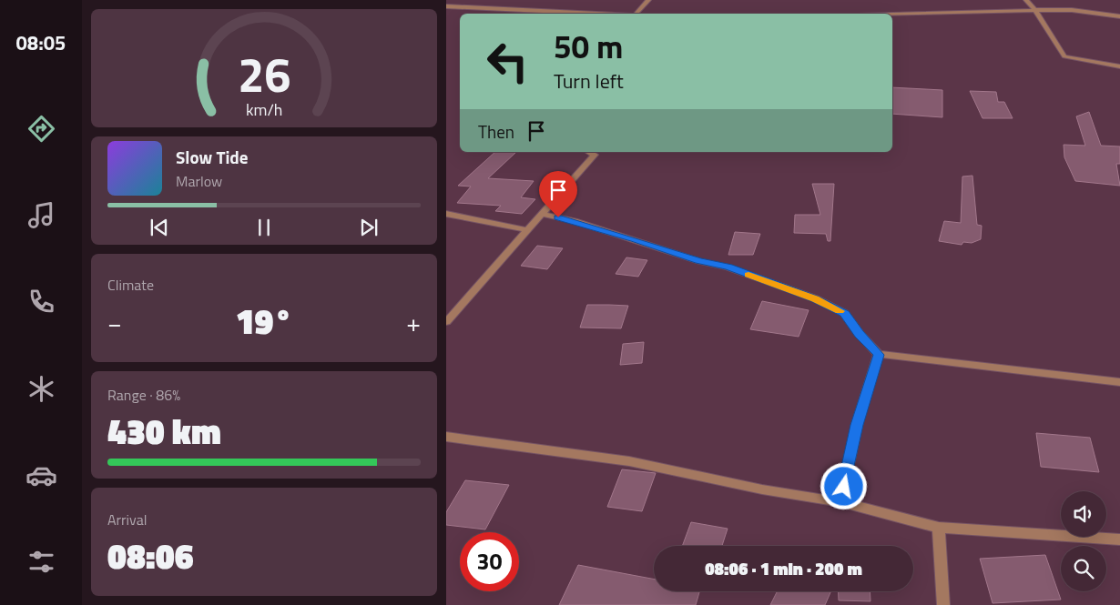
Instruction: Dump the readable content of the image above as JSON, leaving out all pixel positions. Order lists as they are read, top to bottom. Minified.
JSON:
{"page":{"tabs":"08:05","turn":["50 m","Turn left"],"then":"Then","song":["Slow Tide","Marlow"],"tile":["Climate",["Range · 86%","430 km"],["Arrival","08:06"]],"heat":["−","19°","+"],"limit":"30","trip":"08:06 · 1 min · 200 m","gauge":["26","km/h"]}}
